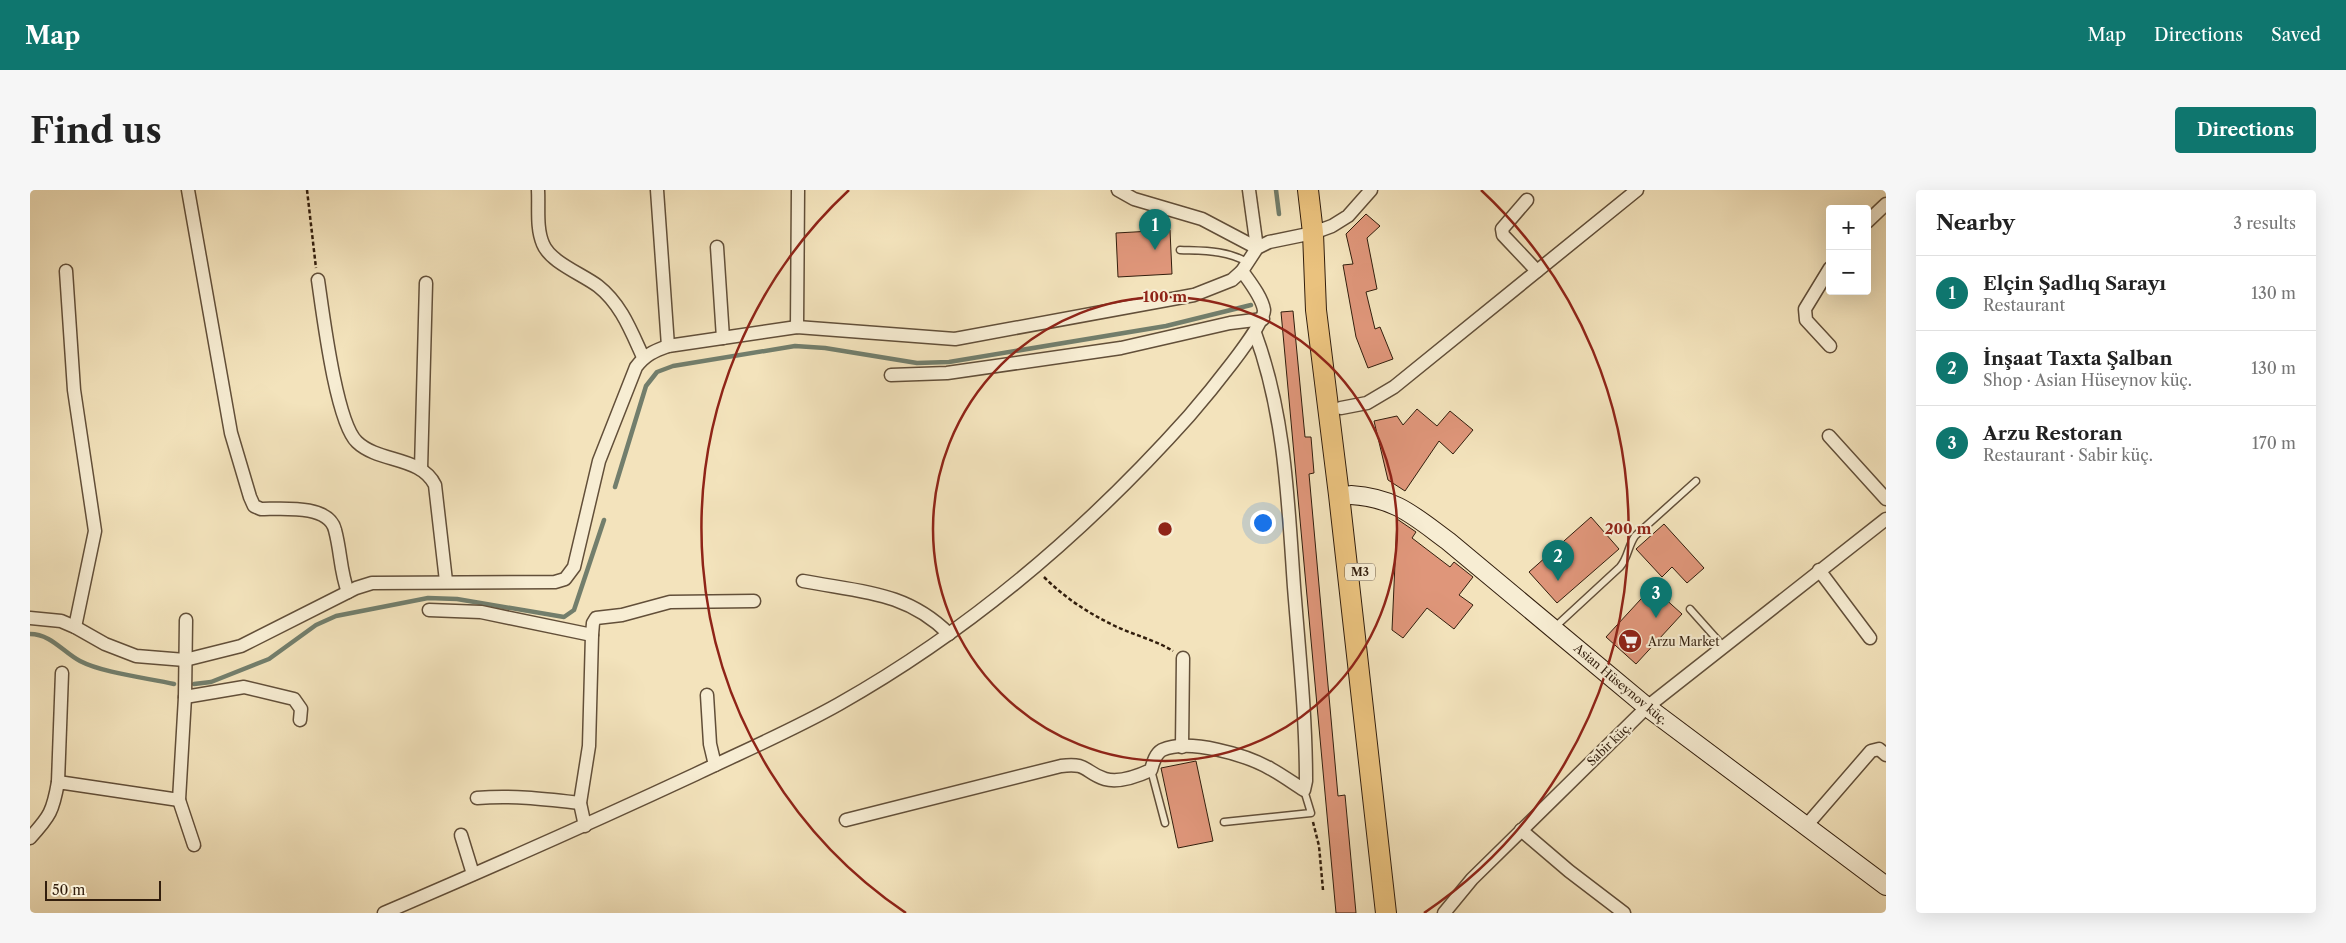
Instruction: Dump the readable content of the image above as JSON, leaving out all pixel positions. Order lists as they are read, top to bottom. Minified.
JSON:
{"streets":{"main road":["M3"],"street":["Asian Hüseynov küç.","Sabir küç."]},"crossings":[["M3","Asian Hüseynov küç."],["Asian Hüseynov küç.","Sabir küç."]],"places":{"supermarket":["Arzu Market"]},"scale_bar":"50 m","page":{"header":"Map","nav":["Map","Directions","Saved"],"buttons":"Directions","title":"Find us","heading":["Nearby","3 results"],"map_buttons":["+","−"],"pins":["1","2","3"],"list":[{"mark":"1","name":"Elçin Şadlıq Sarayı","note":"Restaurant","value":"130 m"},{"mark":"2","name":"İnşaat Taxta Şalban","note":"Shop · Asian Hüseynov küç.","value":"130 m"},{"mark":"3","name":"Arzu Restoran","note":"Restaurant · Sabir küç.","value":"170 m"}],"scale":"50 m"},"rings":["100 m","200 m"]}
